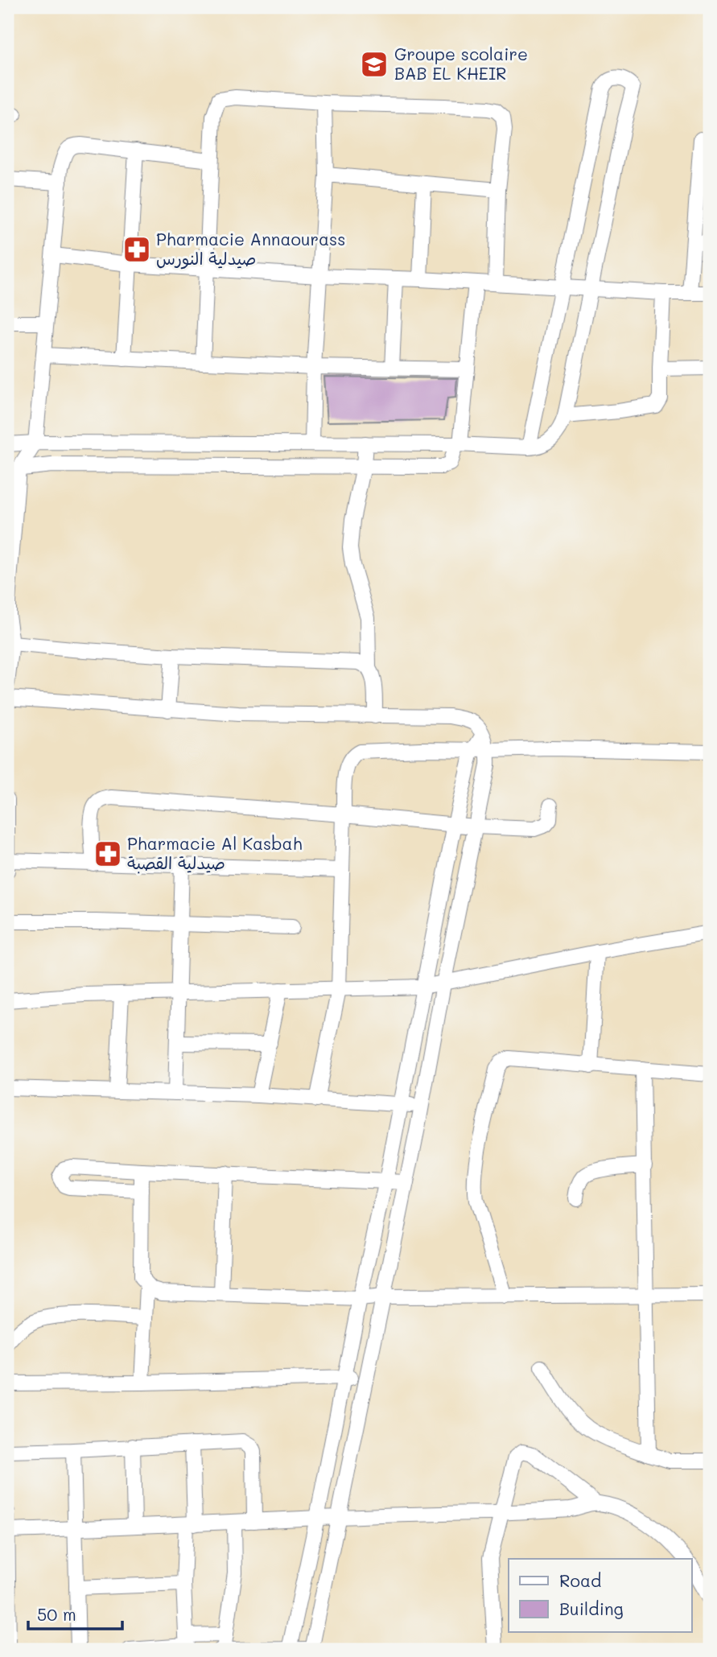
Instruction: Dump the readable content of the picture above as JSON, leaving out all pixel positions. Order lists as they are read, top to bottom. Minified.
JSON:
{"places":{"school or university":["Groupe scolaire BAB EL KHEIR"],"pharmacy":["Pharmacie Annaourass صيدلية النورس","Pharmacie Al Kasbah صيدلية القصبة"]},"legend":["Road","Building"],"scale_bar":"50 m"}
